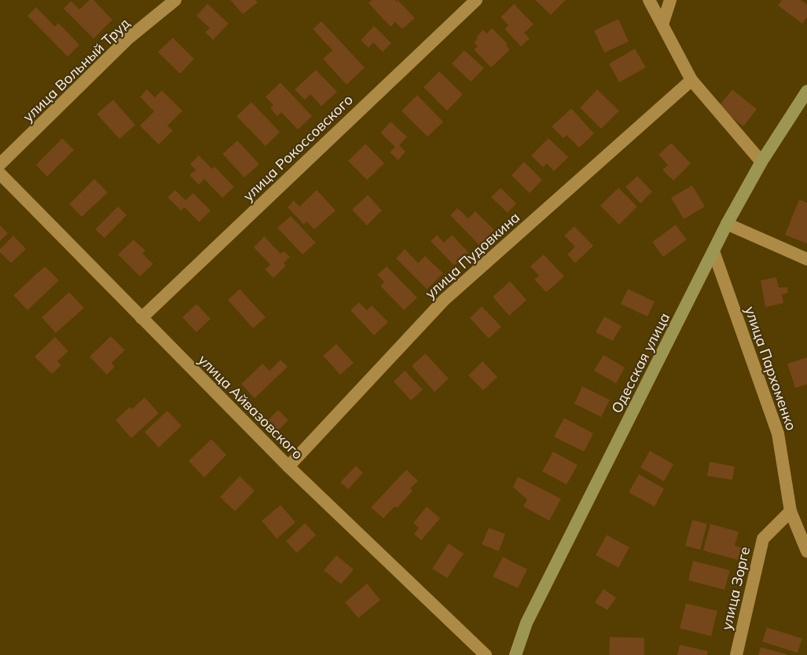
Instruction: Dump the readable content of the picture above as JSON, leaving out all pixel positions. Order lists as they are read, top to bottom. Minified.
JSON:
{"streets":{"main road":["Одесская улица"],"street":["улица Вольный Труд","улица Рокоссовского","улица Пудовкина","улица Пархоменко","улица Айвазовского","улица Зорге"]},"crossings":[["улица Рокоссовского","улица Айвазовского"],["улица Пудовкина","улица Айвазовского"],["Одесская улица","улица Пархоменко"],["улица Пархоменко","улица Зорге"]]}
